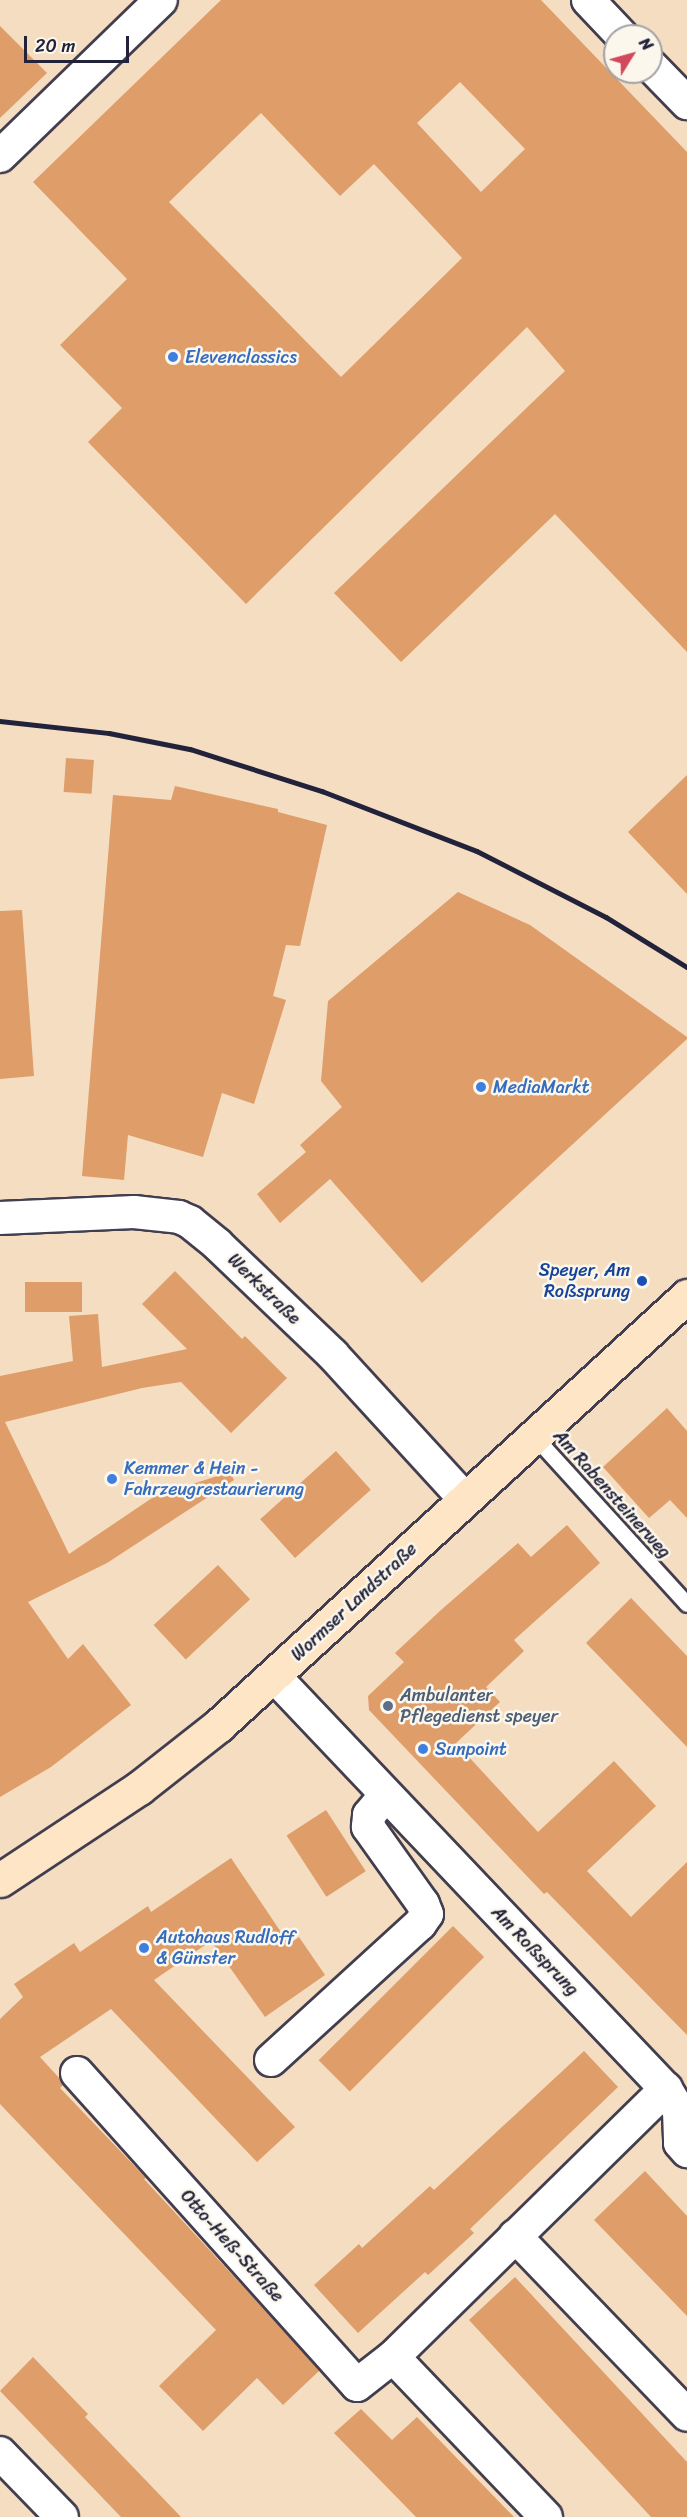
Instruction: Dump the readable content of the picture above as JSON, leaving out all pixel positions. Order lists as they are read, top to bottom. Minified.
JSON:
{"streets":{"main road":["Wormser Landstraße"],"street":["Werkstraße","Am Roßsprung","Otto-Heß-Straße"],"lane":["Am Rabensteinerweg"]},"crossings":[["Werkstraße","Wormser Landstraße"],["Am Rabensteinerweg","Wormser Landstraße"],["Wormser Landstraße","Am Roßsprung"],["Am Roßsprung","Otto-Heß-Straße"]],"places":["Elevenclassics","MediaMarkt","Speyer, Am Roßsprung","Kemmer & Hein - Fahrzeugrestaurierung","Ambulanter Pflegedienst speyer","Sunpoint","Autohaus Rudloff & Günster"],"scale_bar":"20 m","north":"top right"}
